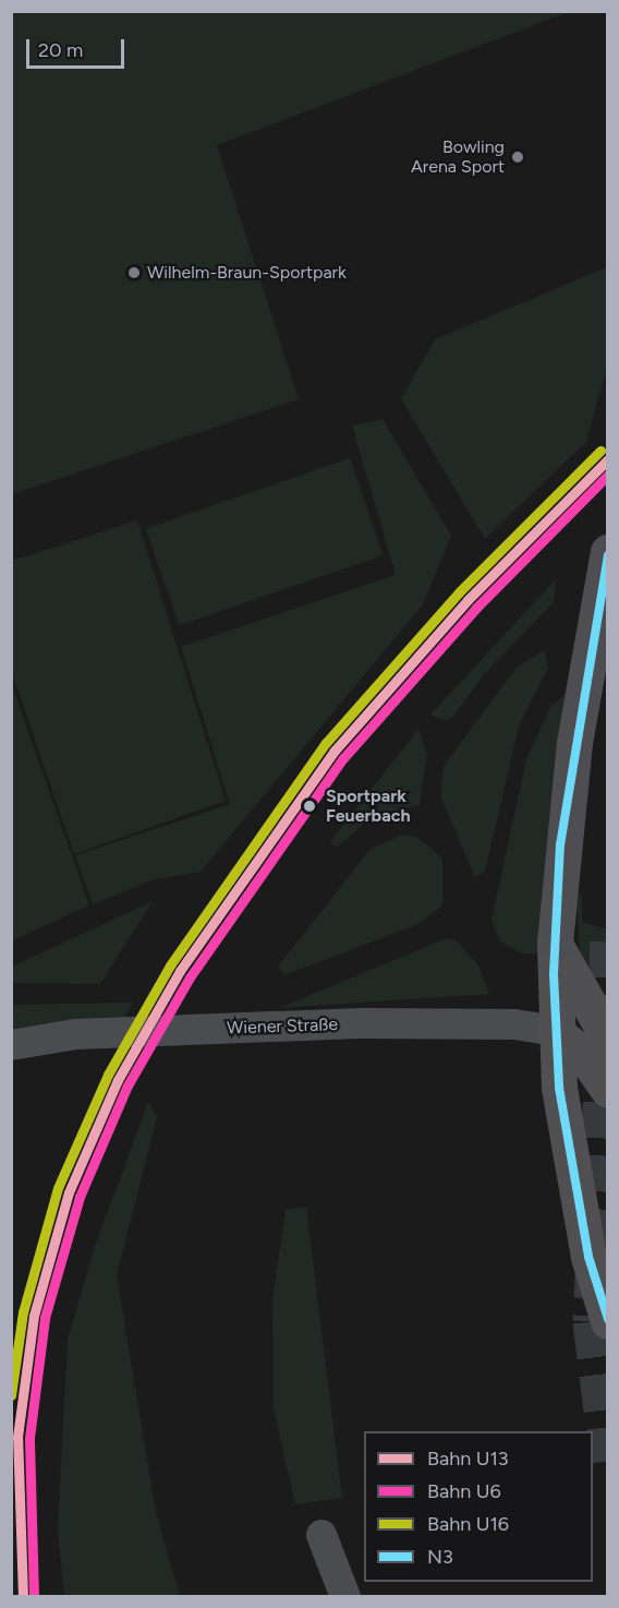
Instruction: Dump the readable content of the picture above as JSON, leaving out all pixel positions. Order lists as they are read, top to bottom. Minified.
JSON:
{"streets":{"street":["Wiener Straße"]},"places":["Bowling Arena Sport","Wilhelm-Braun-Sportpark","Sportpark Feuerbach"],"lines":["rail line U16","rail line U13","rail line U6","transit line N3"],"legend":["Bahn U13","Bahn U6","Bahn U16","N3"],"scale_bar":"20 m"}
